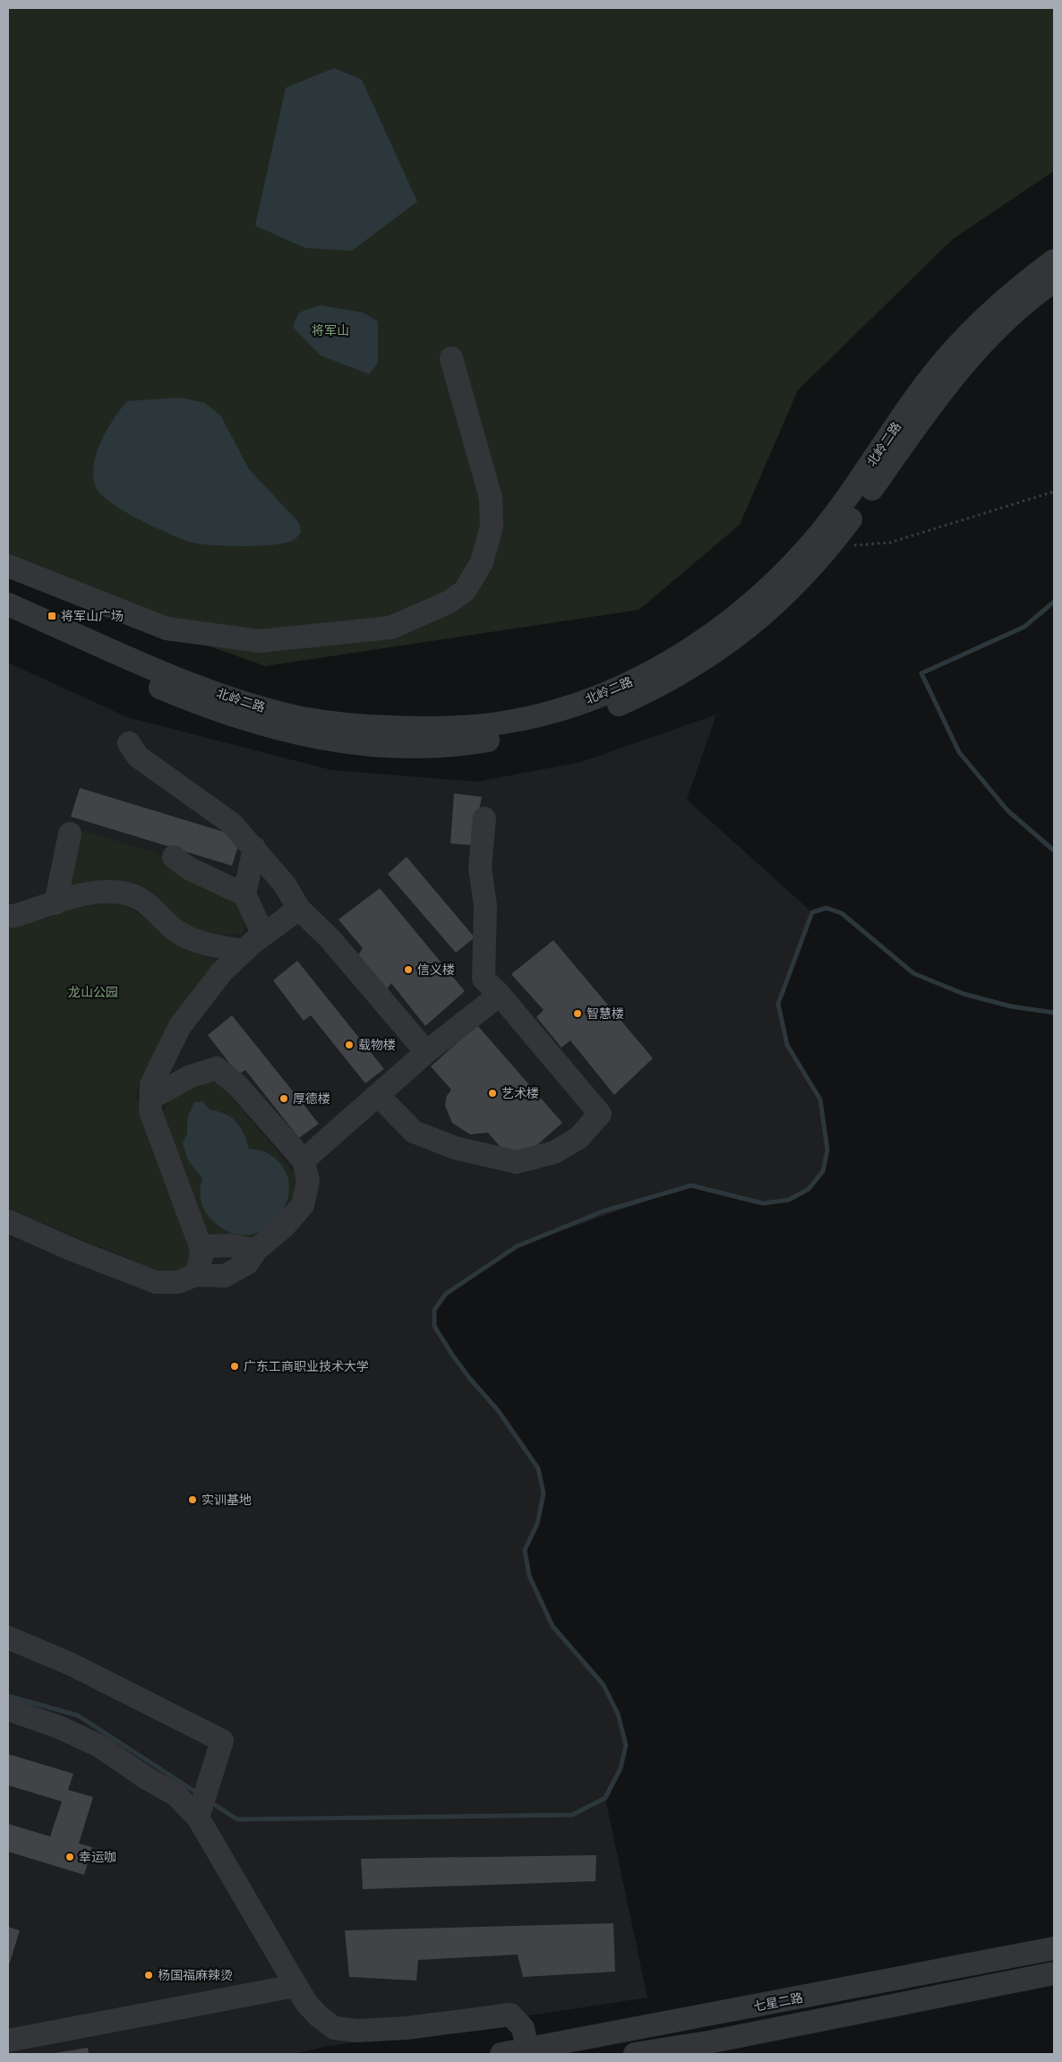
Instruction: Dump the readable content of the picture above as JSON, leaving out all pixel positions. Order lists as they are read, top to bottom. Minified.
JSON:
{"streets":{"street":["北岭二路","七星二路"]},"parks":["将军山","龙山公园"],"places":{"transit":["将军山广场"],"other":["信义楼","智慧楼","载物楼","艺术楼","厚德楼","广东工商职业技术大学","实训基地","幸运咖","杨国福麻辣烫"]}}
